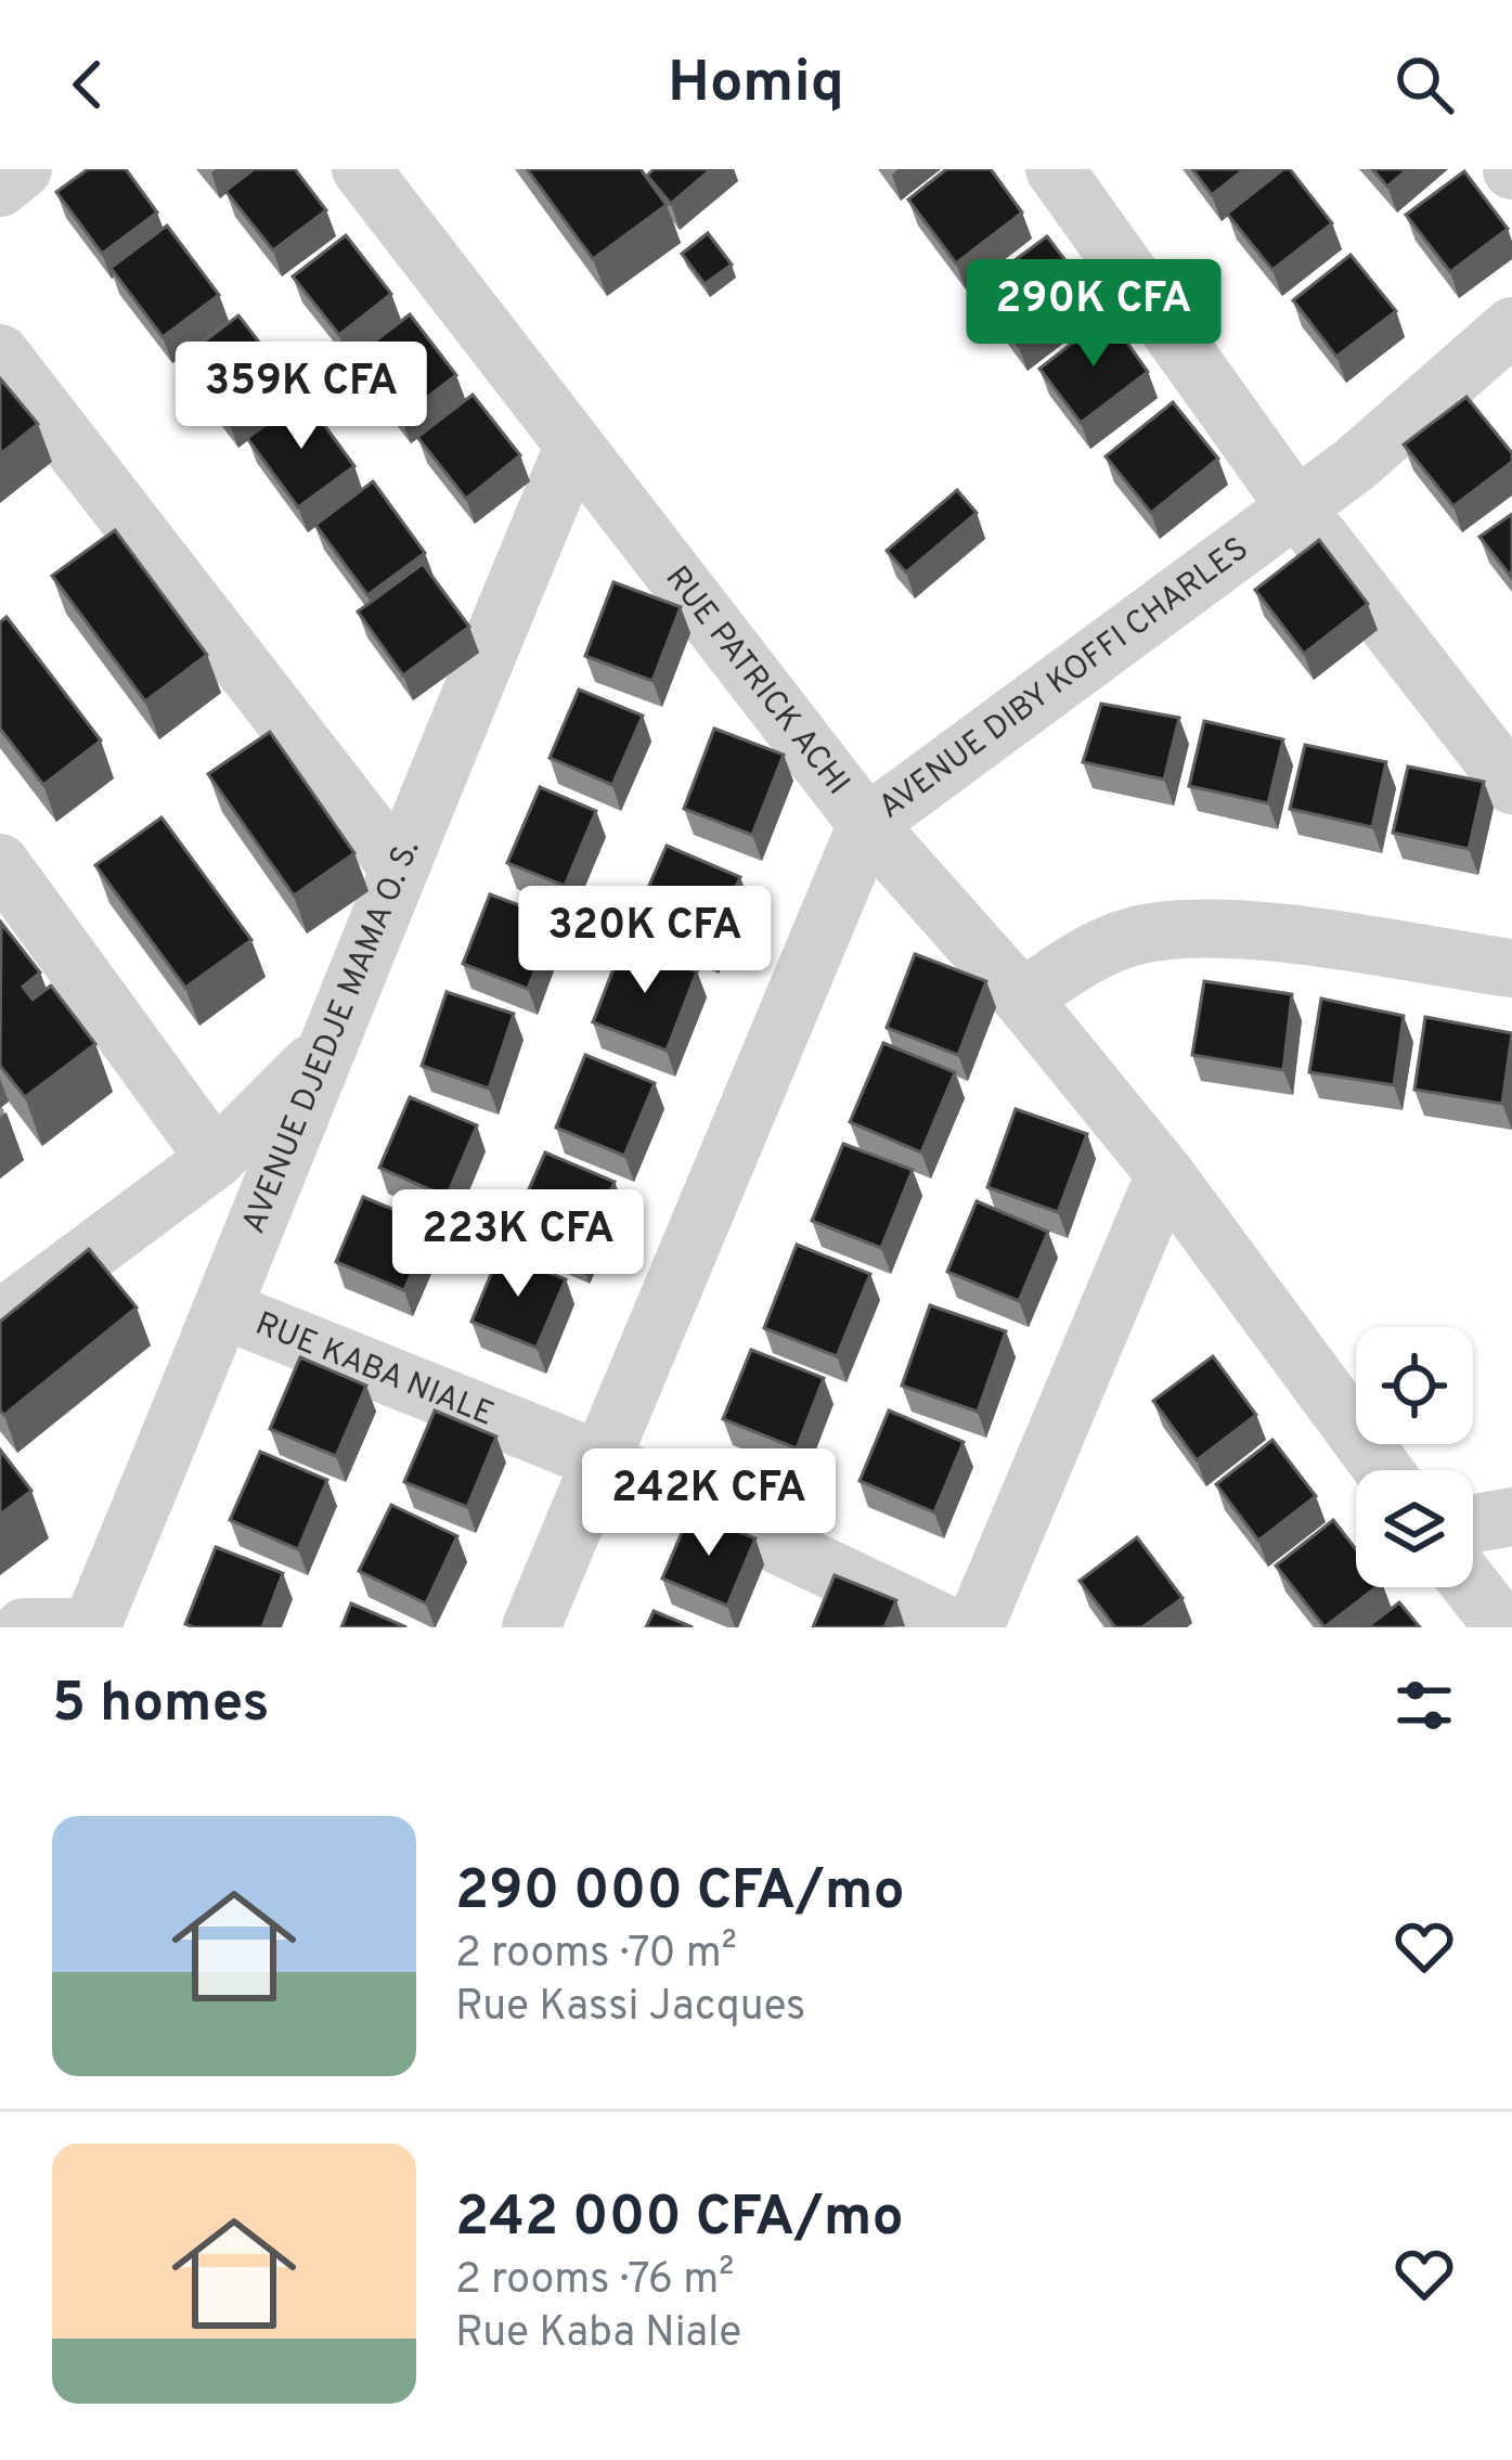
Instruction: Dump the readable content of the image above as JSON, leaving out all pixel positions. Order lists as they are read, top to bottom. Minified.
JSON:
{"streets":{"street":["AVENUE DIBY KOFFI CHARLES","RUE PATRICK ACHI","AVENUE DJEDJE MAMA O. S.","RUE KABA NIALE"]},"crossings":[["AVENUE DIBY KOFFI CHARLES","RUE PATRICK ACHI"],["AVENUE DIBY KOFFI CHARLES","RUE KABA NIALE"],["RUE PATRICK ACHI","AVENUE DJEDJE MAMA O. S."],["AVENUE DJEDJE MAMA O. S.","RUE KABA NIALE"]],"page":{"header":"Homiq","price":["290K CFA","359K CFA","320K CFA","223K CFA","242K CFA"],"heading":"5 homes","list":[{"name":"290 000 CFA/mo","note":"2 rooms · 70 m² · Rue Kassi Jacques"},{"name":"242 000 CFA/mo","note":"2 rooms · 76 m² · Rue Kaba Niale"}]}}
